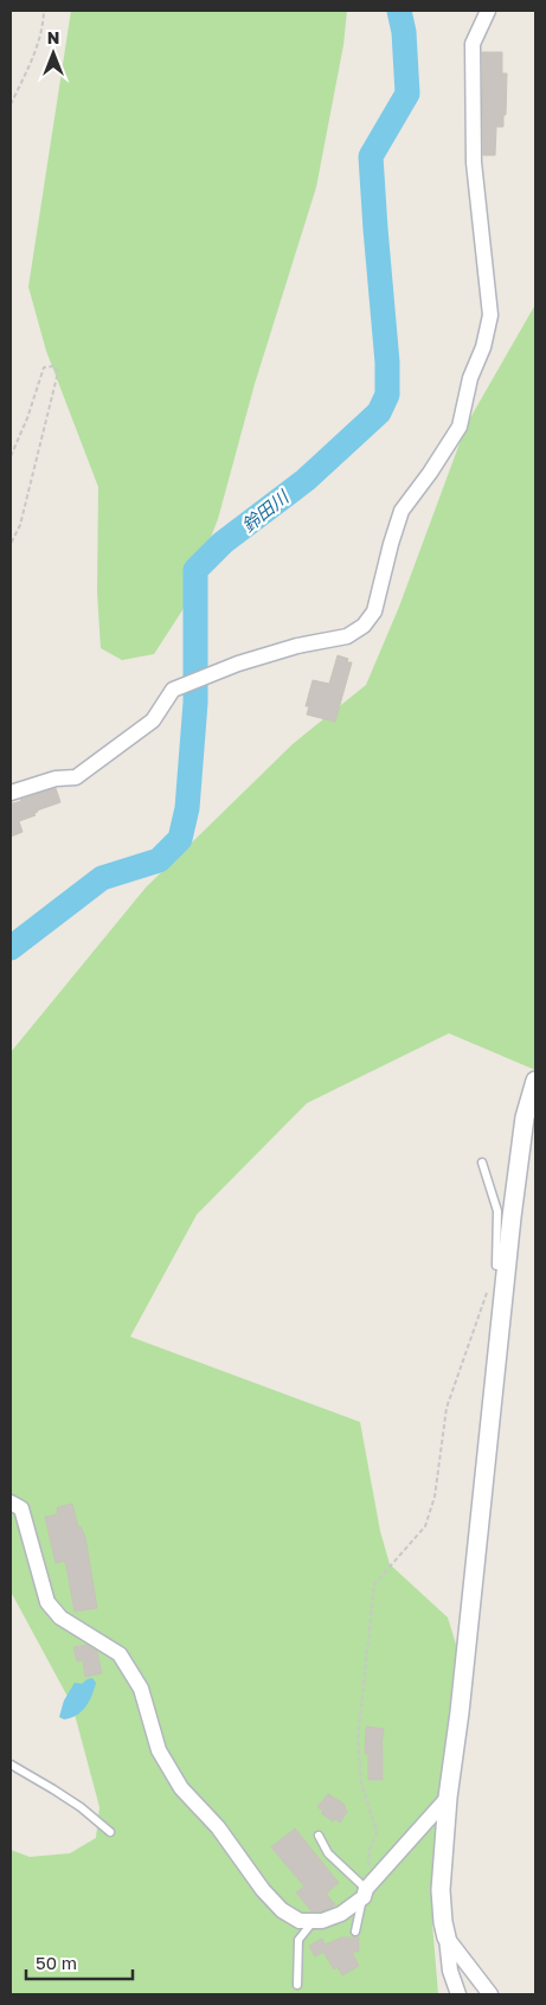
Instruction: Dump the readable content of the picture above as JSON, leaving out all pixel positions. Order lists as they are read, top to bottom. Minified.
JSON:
{"water":["鈴田川"],"scale_bar":"50 m","north":"top"}
